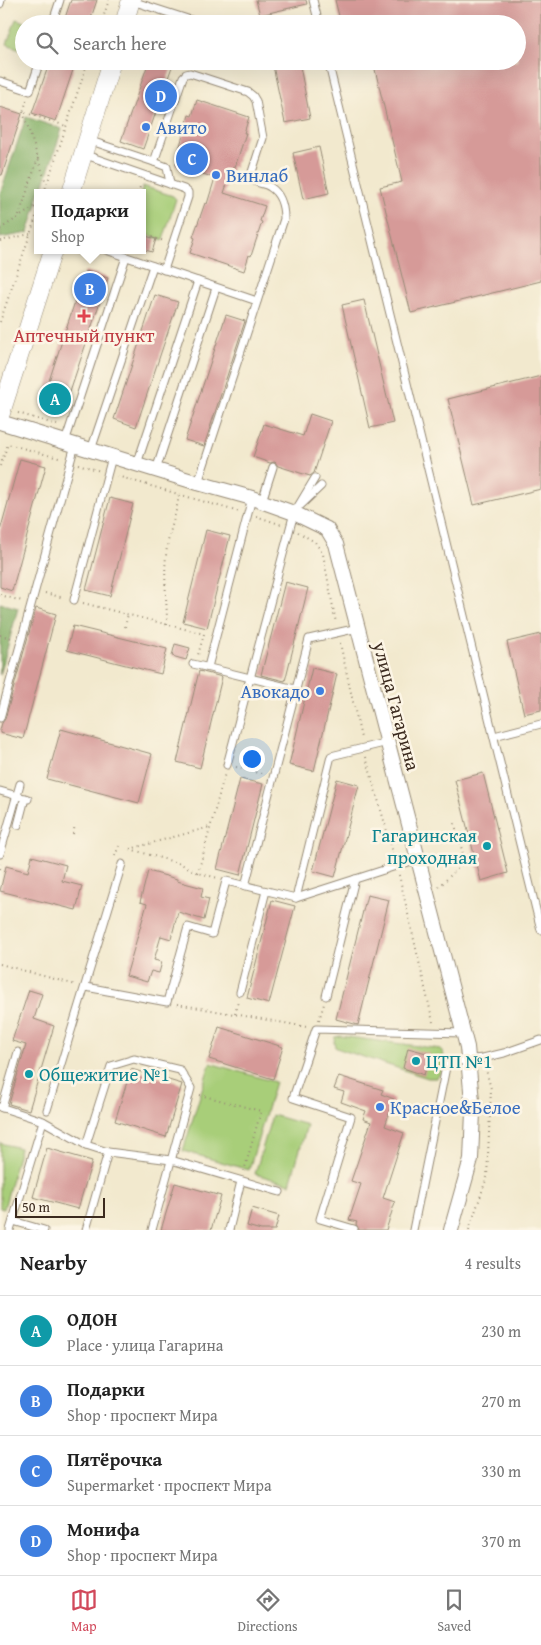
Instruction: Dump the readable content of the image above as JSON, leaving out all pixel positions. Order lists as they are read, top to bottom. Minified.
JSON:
{"streets":{"street":["улица Гагарина"]},"places":{"other":["Авито","Винлаб","Авокадо","Гагаринская проходная","ЦТП №1","Общежитие №1","Красное&Белое"],"health":["Аптечный пункт"]},"scale_bar":"50 m","page":{"search":"Search here","pins":["D","C","B","A"],"popup":["Подарки","Shop"],"scale":"50 m","heading":["Nearby","4 results"],"list":[{"mark":"A","name":"ОДОН","note":"Place · улица Гагарина","value":"230 m"},{"mark":"B","name":"Подарки","note":"Shop · проспект Мира","value":"270 m"},{"mark":"C","name":"Пятёрочка","note":"Supermarket · проспект Мира","value":"330 m"},{"mark":"D","name":"Монифа","note":"Shop · проспект Мира","value":"370 m"}],"nav":["Map","Directions","Saved"]}}
